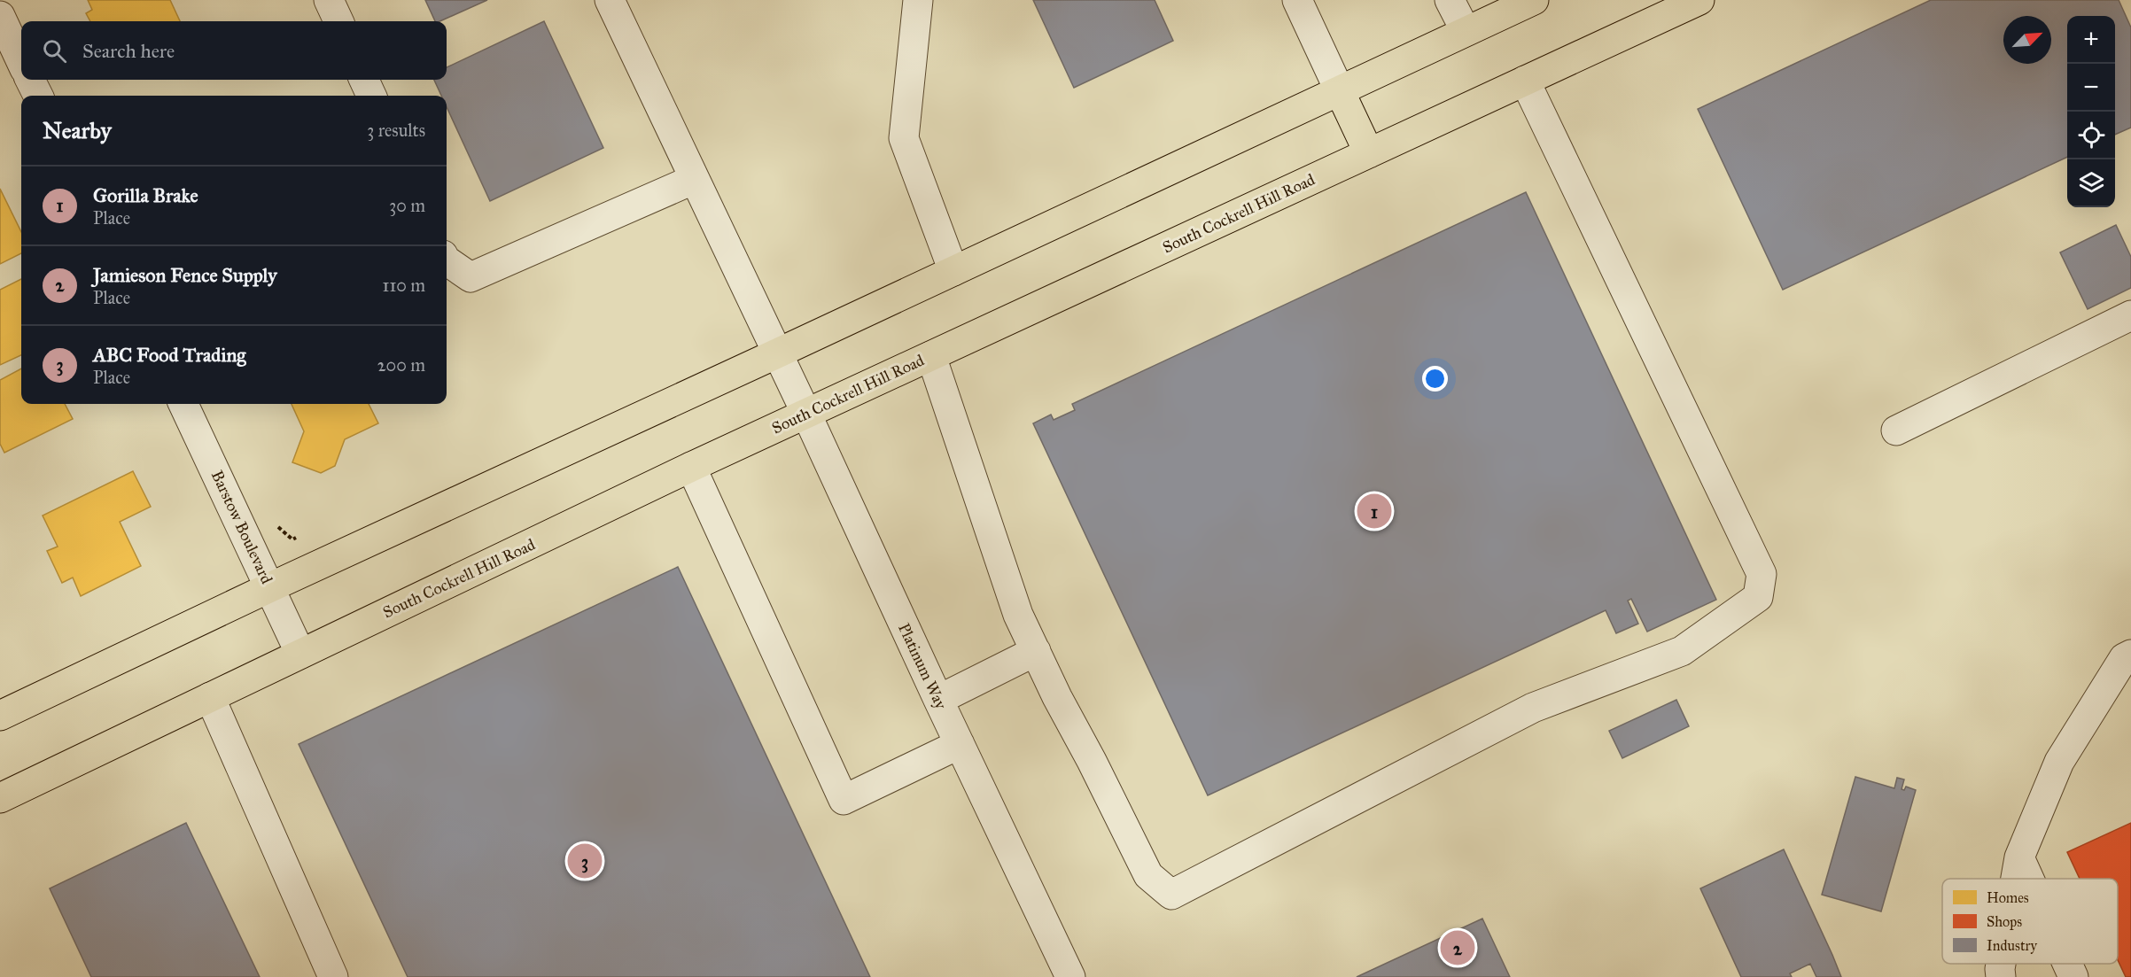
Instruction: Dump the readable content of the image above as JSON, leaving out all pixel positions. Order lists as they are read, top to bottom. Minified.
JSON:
{"streets":{"main road":["South Cockrell Hill Road"],"street":["Barstow Boulevard","Platinum Way"]},"crossings":[["South Cockrell Hill Road","Barstow Boulevard"],["South Cockrell Hill Road","Platinum Way"]],"legend":["Homes","Shops","Industry"],"north":"top right","page":{"map_buttons":["+","−"],"search":"Search here","heading":["Nearby","3 results"],"list":[{"mark":"1","name":"Gorilla Brake","note":"Place","value":"30 m"},{"mark":"2","name":"Jamieson Fence Supply","note":"Place","value":"110 m"},{"mark":"3","name":"ABC Food Trading","note":"Place","value":"200 m"}],"pins":["1","3","2"]}}
